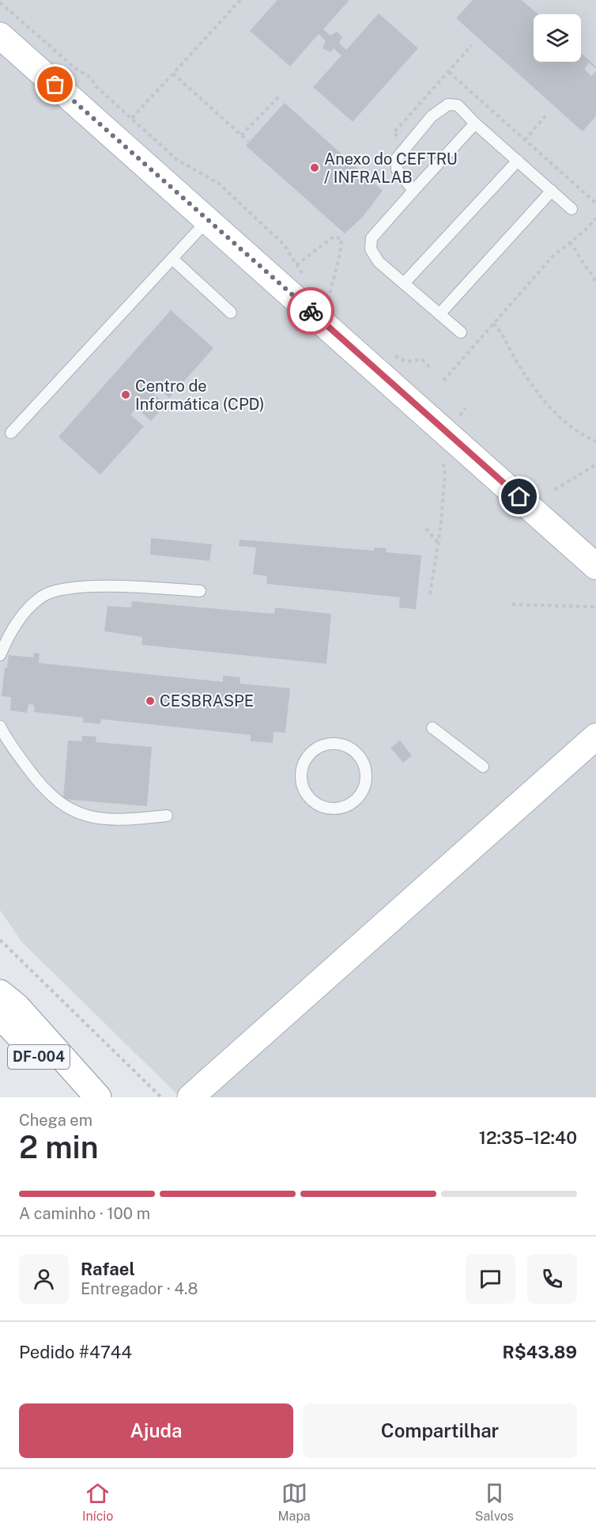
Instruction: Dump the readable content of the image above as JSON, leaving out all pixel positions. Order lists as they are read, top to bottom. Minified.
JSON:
{"streets":{"main road":["DF-004"]},"places":["Anexo do CEFTRU / INFRALAB","Centro de Informática (CPD)","CESBRASPE"],"page":{"heading":["2 min","Chega em","12:35–12:40"],"panel":["Rafael","Entregador · 4.8","Pedido #4744","R$43.89"],"bar":"A caminho · 100 m","buttons":["Ajuda","Compartilhar"],"tabs":["Início","Mapa","Salvos"]}}
